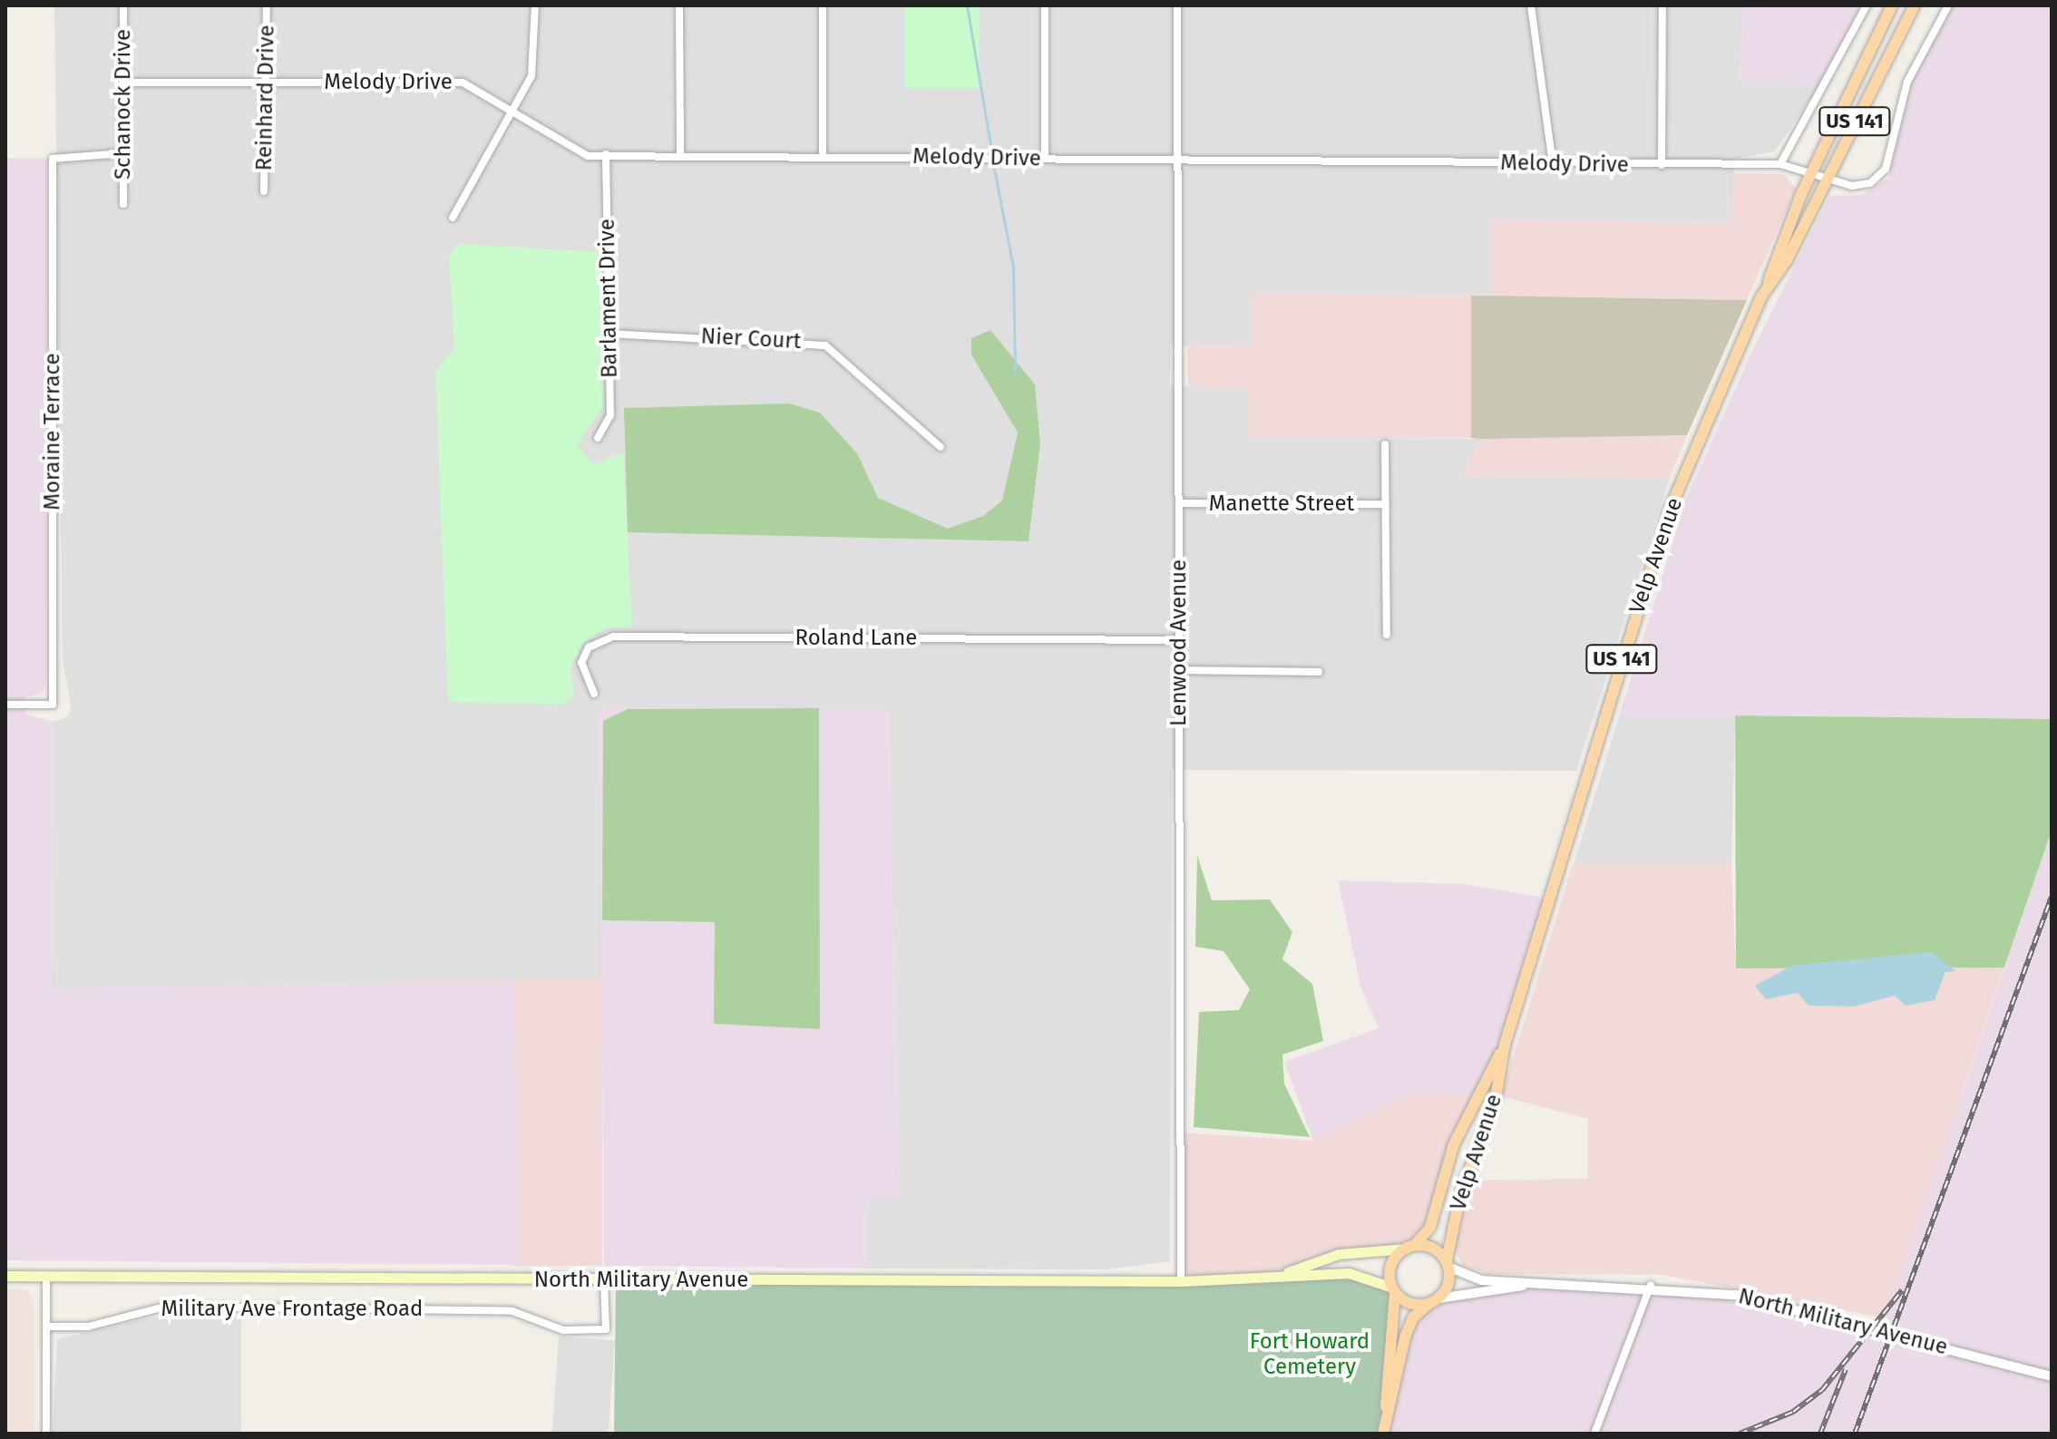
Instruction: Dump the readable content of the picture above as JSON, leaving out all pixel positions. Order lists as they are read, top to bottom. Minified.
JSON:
{"streets":{"main road":["US 141","Velp Avenue","North Military Avenue"],"street":["Melody Drive","Reinhard Drive","Schanock Drive","Barlament Drive","Nier Court","Moraine Terrace","Manette Street","Roland Lane","Lenwood Avenue","Military Ave Frontage Road"]},"crossings":[["Melody Drive","Reinhard Drive"],["Melody Drive","Schanock Drive"],["Melody Drive","Barlament Drive"],["Melody Drive","Velp Avenue"],["Melody Drive","Lenwood Avenue"],["Schanock Drive","Moraine Terrace"],["Barlament Drive","Nier Court"],["Manette Street","Lenwood Avenue"],["Velp Avenue","North Military Avenue"],["Roland Lane","Lenwood Avenue"],["Lenwood Avenue","North Military Avenue"],["North Military Avenue","Military Ave Frontage Road"]],"parks":["Fort Howard Cemetery"]}
